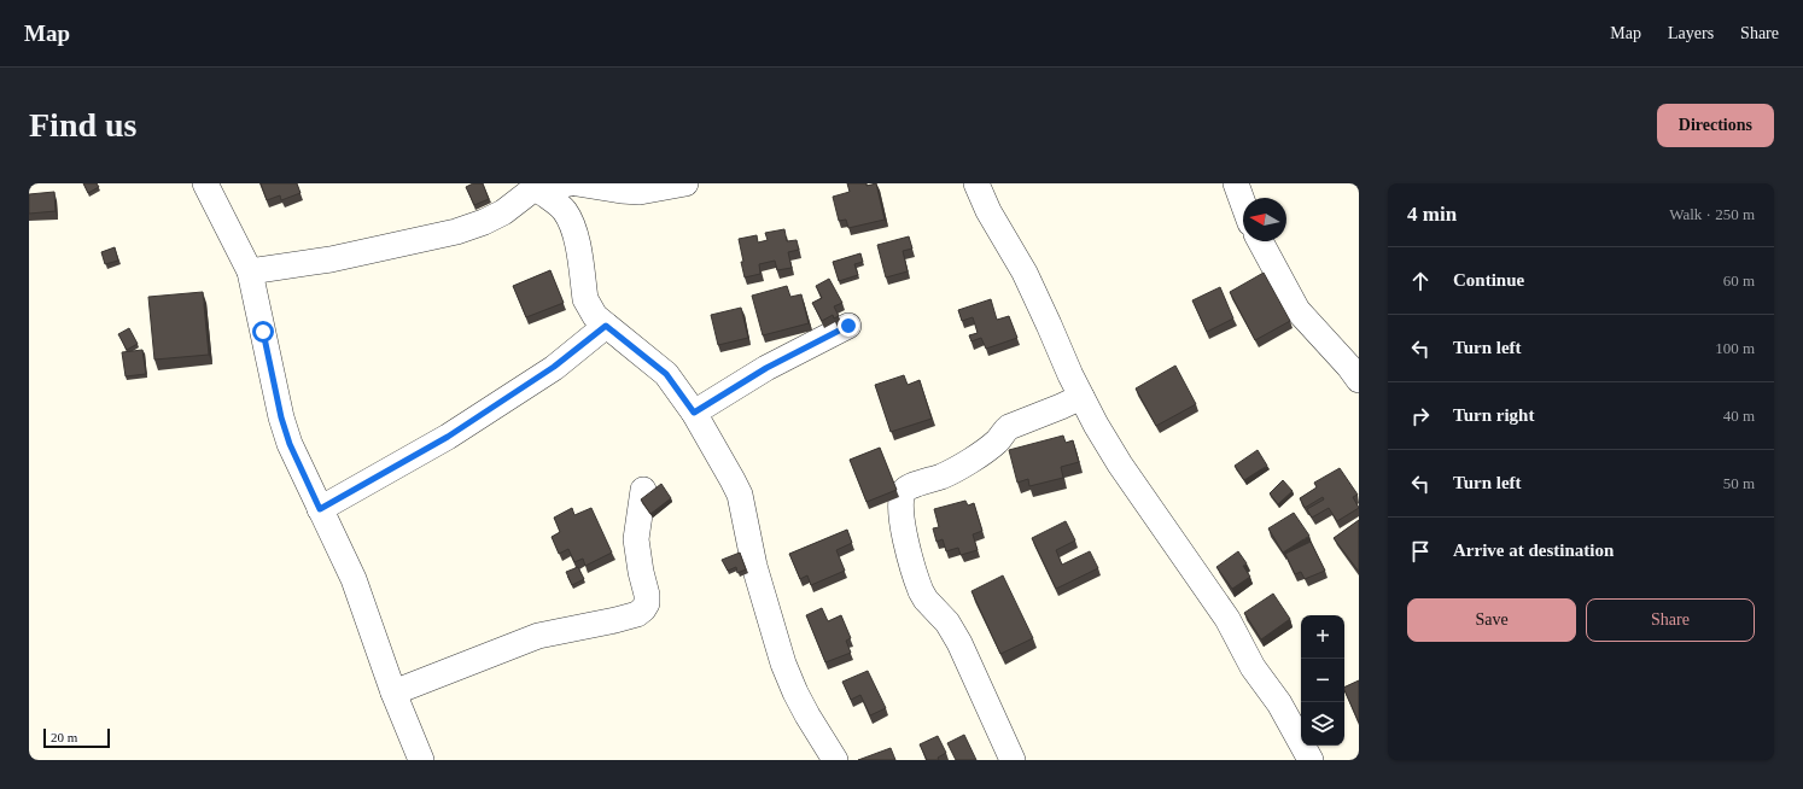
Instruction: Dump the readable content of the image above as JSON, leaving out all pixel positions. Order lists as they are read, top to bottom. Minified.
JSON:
{"scale_bar":"20 m","north":"left","page":{"header":"Map","nav":["Map","Layers","Share"],"buttons":["Directions",["Save","Share"]],"title":"Find us","heading":["4 min","Walk · 250 m"],"list":[["Continue","60 m"],["Turn left","100 m"],["Turn right","40 m"],["Turn left","50 m"],"Arrive at destination"],"map_buttons":["+","−"],"scale":"20 m"}}
